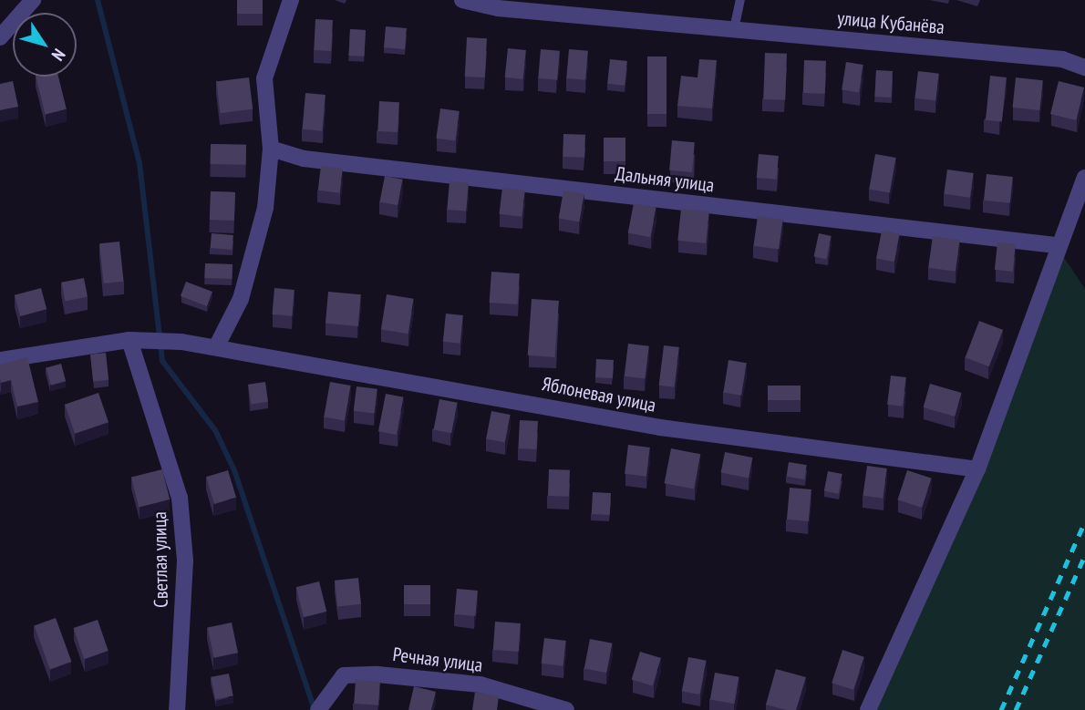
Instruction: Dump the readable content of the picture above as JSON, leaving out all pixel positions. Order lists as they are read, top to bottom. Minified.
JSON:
{"streets":{"street":["улица Кубанёва","Дальняя улица","Яблоневая улица","Светлая улица","Речная улица"]},"crossings":[["Яблоневая улица","Светлая улица"]],"north":"bottom right"}
